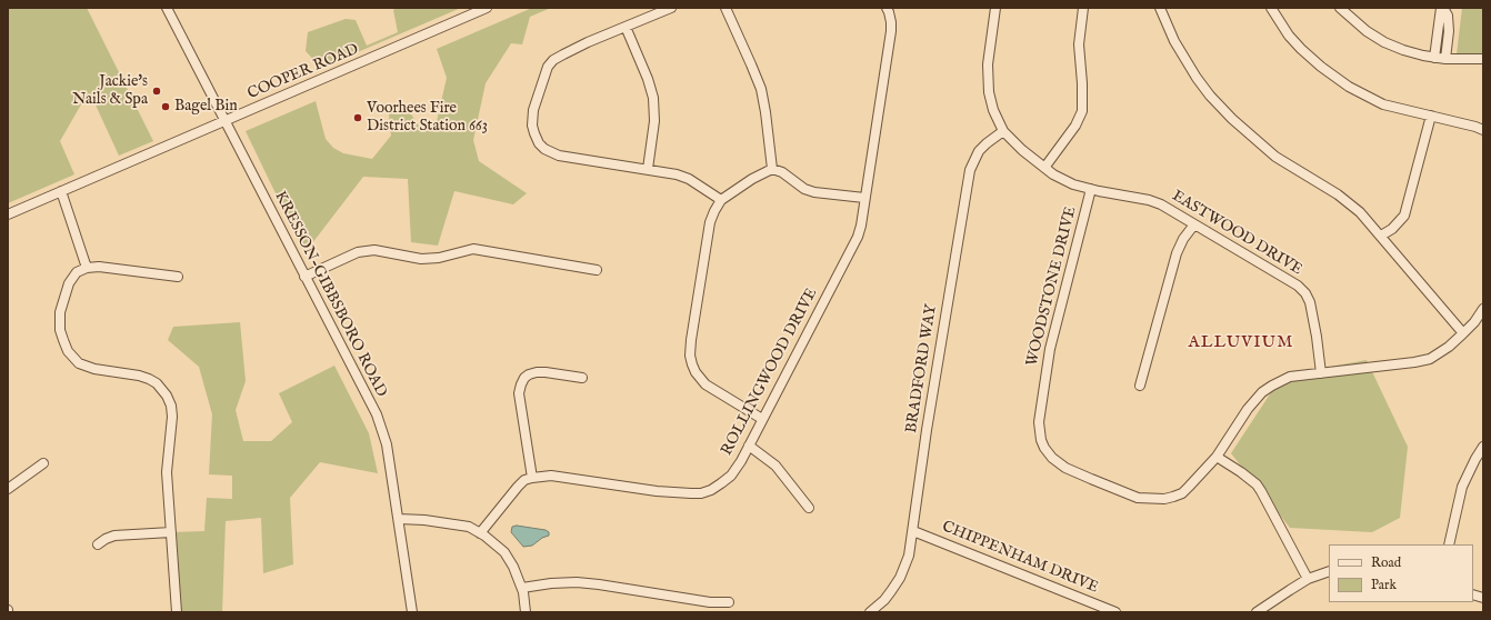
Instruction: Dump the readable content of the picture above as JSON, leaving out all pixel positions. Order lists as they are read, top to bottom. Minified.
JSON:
{"streets":{"street":["COOPER ROAD","EASTWOOD DRIVE","WOODSTONE DRIVE","KRESSON-GIBBSBORO ROAD","BRADFORD WAY","ROLLINGWOOD DRIVE","CHIPPENHAM DRIVE"]},"crossings":[["COOPER ROAD","KRESSON-GIBBSBORO ROAD"],["EASTWOOD DRIVE","WOODSTONE DRIVE"],["EASTWOOD DRIVE","BRADFORD WAY"],["BRADFORD WAY","CHIPPENHAM DRIVE"]],"districts":["ALLUVIUM"],"places":["Jackie's Nails & Spa","Bagel Bin","Voorhees Fire District Station 663"],"legend":["Road","Park"]}
